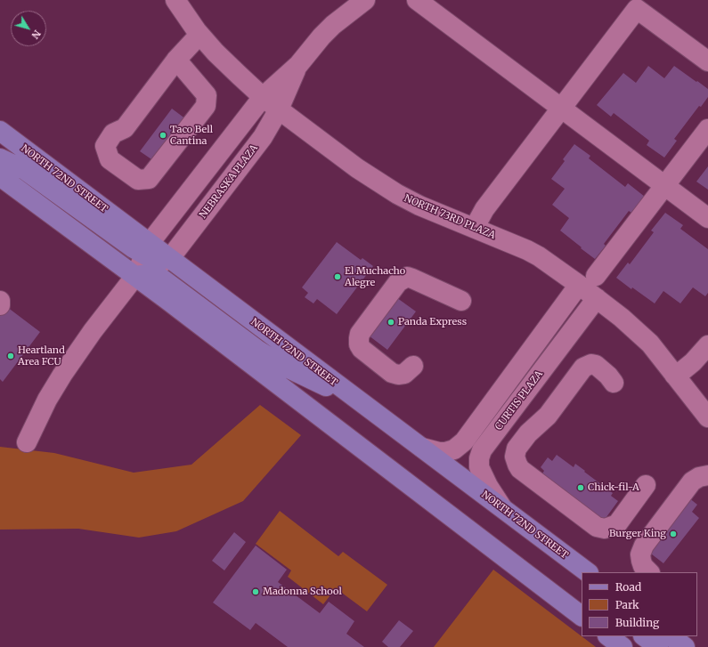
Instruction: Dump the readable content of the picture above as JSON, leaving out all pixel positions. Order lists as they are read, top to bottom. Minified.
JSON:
{"streets":{"main road":["NORTH 72ND STREET"],"street":["NEBRASKA PLAZA","NORTH 73RD PLAZA","CURTIS PLAZA"]},"crossings":[["NORTH 72ND STREET","NEBRASKA PLAZA"],["NORTH 72ND STREET","CURTIS PLAZA"],["NEBRASKA PLAZA","NORTH 73RD PLAZA"],["NORTH 73RD PLAZA","CURTIS PLAZA"]],"places":["Taco Bell Cantina","El Muchacho Alegre","Panda Express","Heartland Area FCU","Chick-fil-A","Burger King","Madonna School"],"legend":["Road","Park","Building"],"north":"bottom right"}
